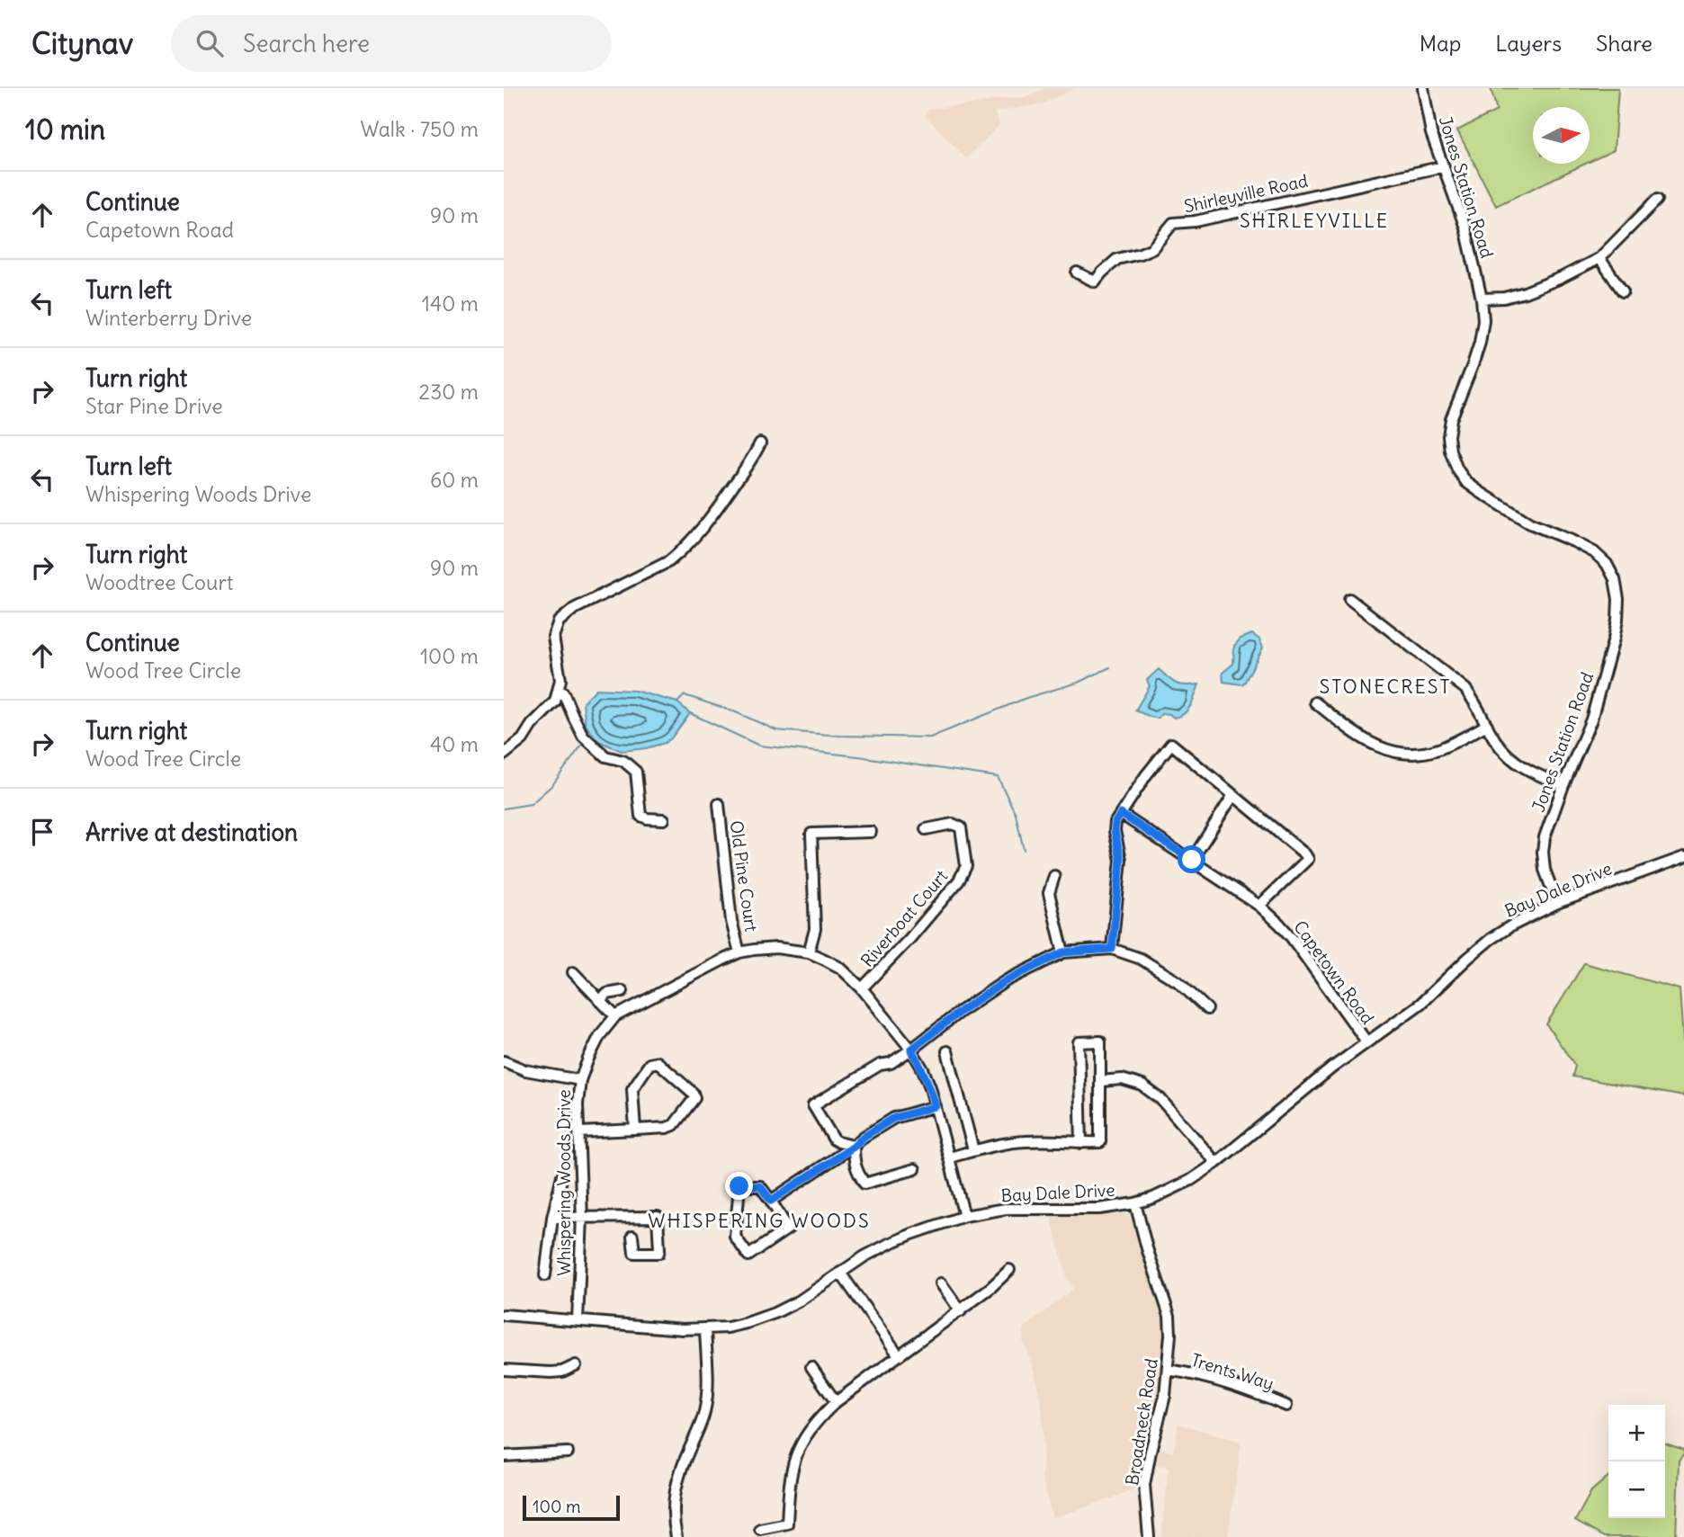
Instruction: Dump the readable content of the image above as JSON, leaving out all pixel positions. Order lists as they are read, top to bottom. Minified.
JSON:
{"streets":{"street":["Jones Station Road","Shirleyville Road","Old Pine Court","Bay Dale Drive","Riverboat Court","Capetown Road","Whispering Woods Drive","Trents Way","Broadneck Road"]},"crossings":[["Jones Station Road","Shirleyville Road"],["Jones Station Road","Bay Dale Drive"],["Old Pine Court","Whispering Woods Drive"],["Bay Dale Drive","Capetown Road"],["Bay Dale Drive","Whispering Woods Drive"],["Bay Dale Drive","Broadneck Road"],["Riverboat Court","Whispering Woods Drive"],["Trents Way","Broadneck Road"]],"districts":["SHIRLEYVILLE","STONECREST","WHISPERING WOODS"],"scale_bar":"100 m","north":"right","page":{"header":"Citynav","search":"Search here","nav":["Map","Layers","Share"],"heading":["10 min","Walk · 750 m"],"list":[["Continue","Capetown Road","90 m"],["Turn left","Winterberry Drive","140 m"],["Turn right","Star Pine Drive","230 m"],["Turn left","Whispering Woods Drive","60 m"],["Turn right","Woodtree Court","90 m"],["Continue","Wood Tree Circle","100 m"],["Turn right","Wood Tree Circle","40 m"],"Arrive at destination"],"map_buttons":["+","−"],"scale":"100 m"}}
